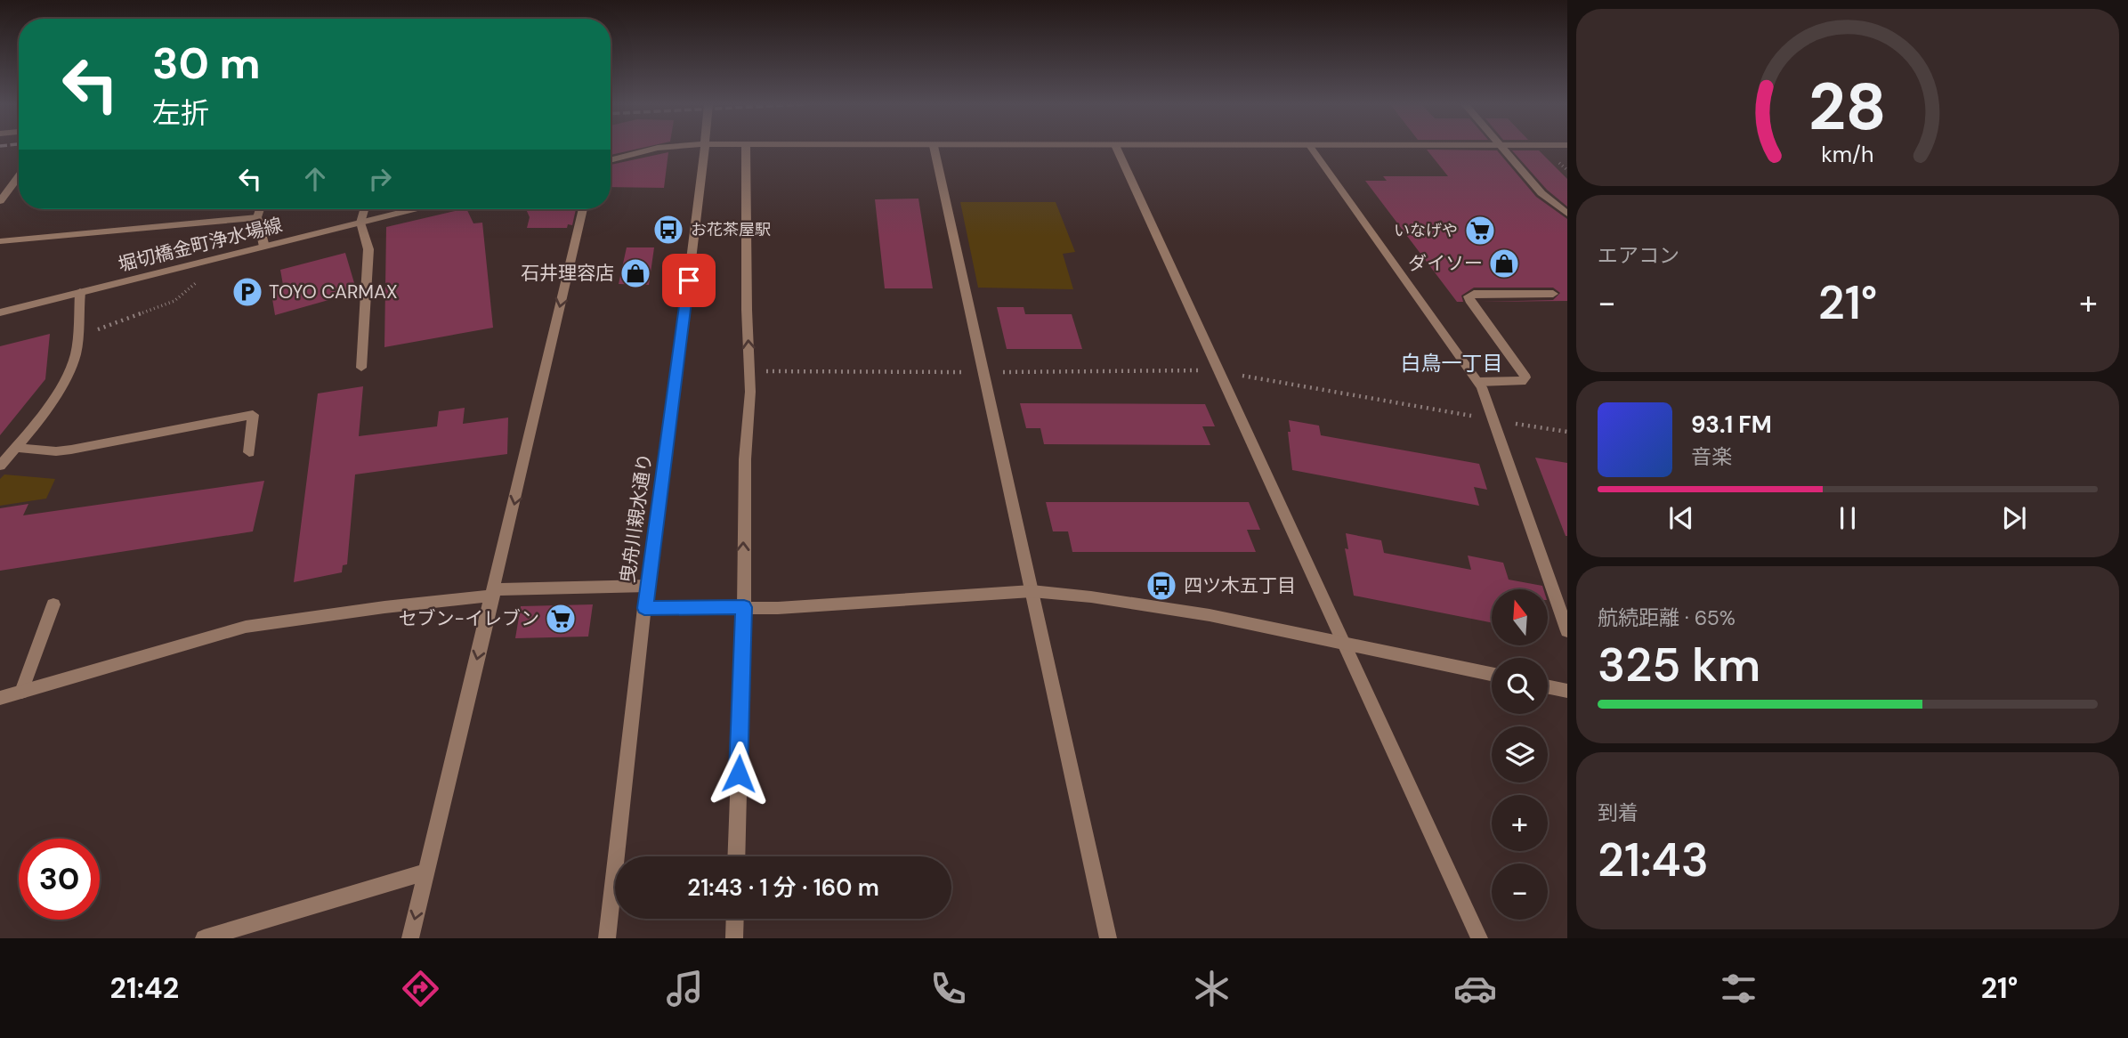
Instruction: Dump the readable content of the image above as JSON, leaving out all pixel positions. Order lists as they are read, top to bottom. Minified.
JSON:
{"streets":{"street":["堀切橋金町浄水場線","曳舟川親水通り"]},"districts":["白鳥一丁目"],"places":{"bus stop":["お花茶屋駅","四ツ木五丁目"],"supermarket":["いなげや","セブン-イレブン"],"shop":["ダイソー","石井理容店"],"parking":["TOYO CARMAX"]},"north":"top","page":{"turn":["30 m","左折"],"tile":["エアコン",["航続距離 · 65%","325 km"],["到着","21:43"]],"heat":["−","21°","+"],"song":["93.1 FM","音楽"],"map_buttons":["+","−"],"limit":"30","trip":"21:43 · 1 分 · 160 m","tabs":["21:42","21°"],"gauge":["28","km/h"]}}
